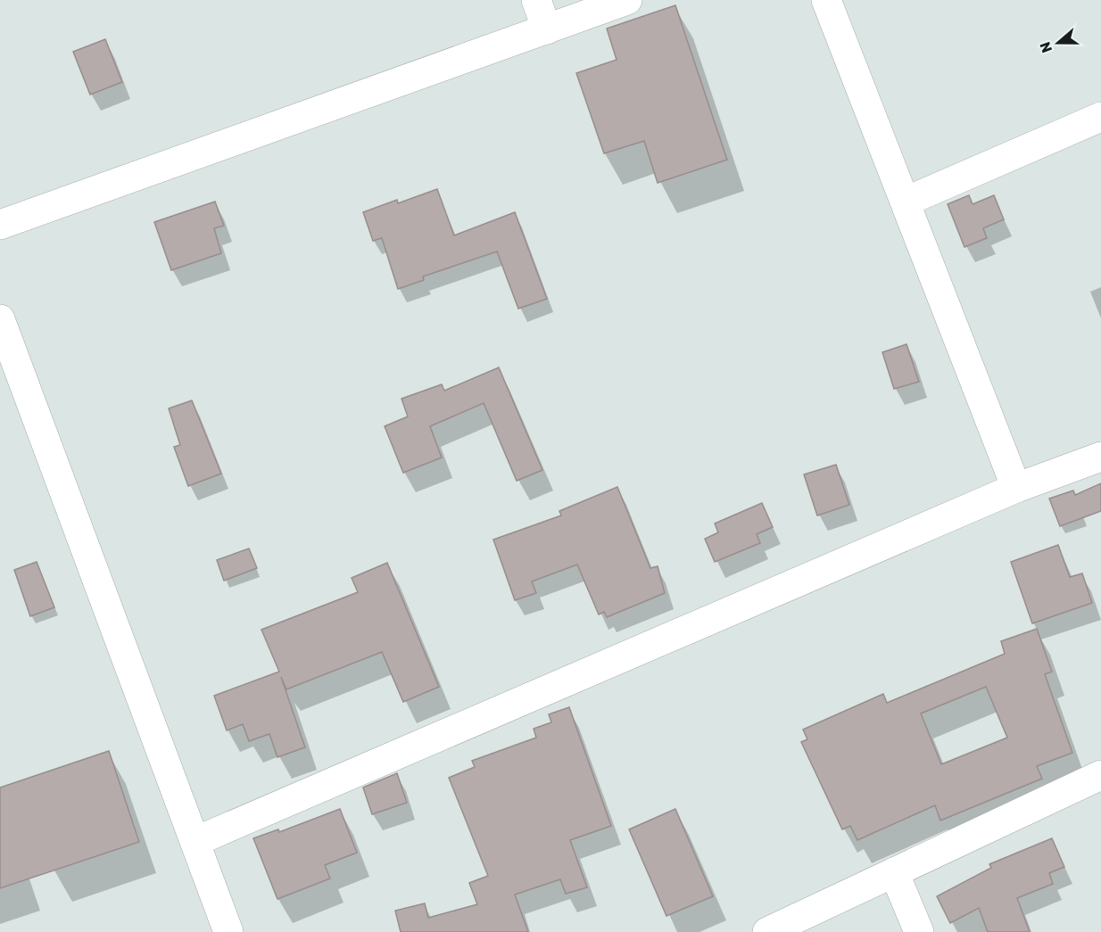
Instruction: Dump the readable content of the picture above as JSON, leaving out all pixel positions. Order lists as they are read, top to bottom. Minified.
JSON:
{"north":"left"}
